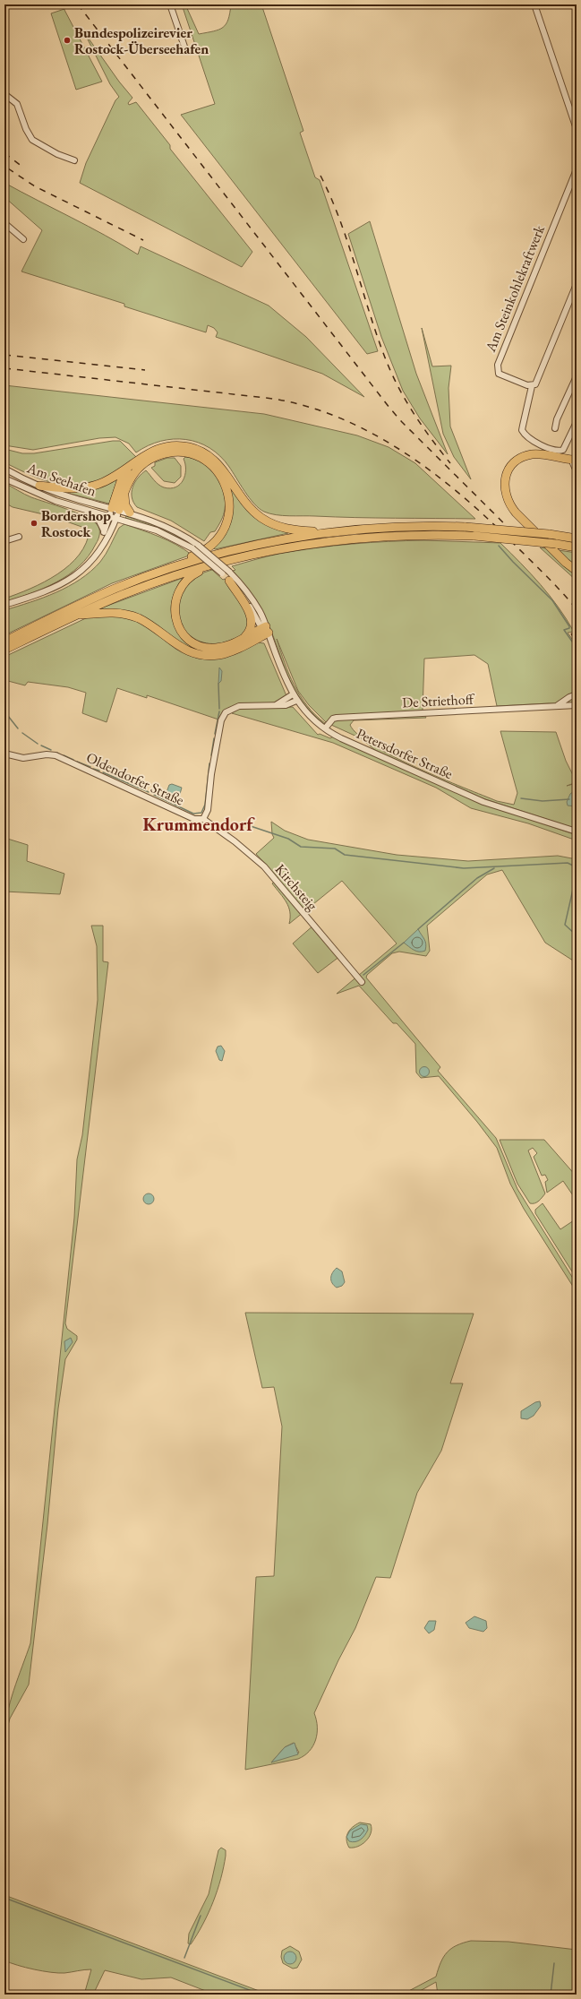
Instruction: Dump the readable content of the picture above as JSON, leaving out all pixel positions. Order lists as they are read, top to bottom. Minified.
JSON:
{"streets":{"street":["Am Steinkohlekraftwerk","Am Seehafen","De Striethoff","Petersdorfer Straße","Oldendorfer Straße","Kirchsteig"]},"crossings":[["Am Seehafen","Petersdorfer Straße"],["De Striethoff","Petersdorfer Straße"],["Oldendorfer Straße","Kirchsteig"]],"districts":["Krummendorf"],"places":["Bundespolizeirevier Rostock-Überseehafen","Bordershop Rostock"]}
